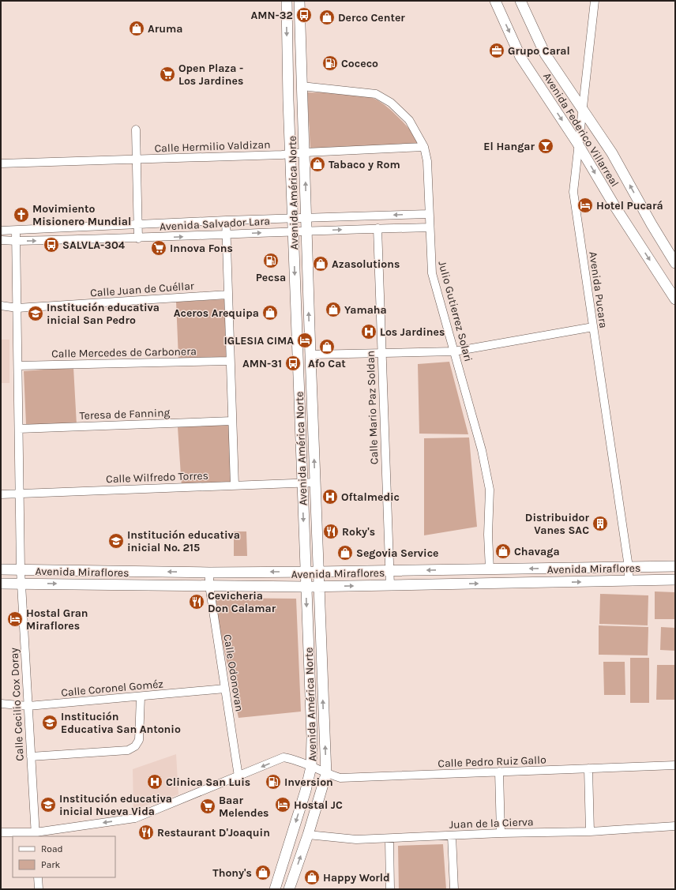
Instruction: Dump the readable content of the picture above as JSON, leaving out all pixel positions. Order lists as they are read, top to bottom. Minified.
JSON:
{"streets":{"main road":["Avenida Federico Villarreal","Avenida América Norte","Avenida Miraflores"],"street":["Calle Hermilio Valdizan","Avenida Salvador Lara","Calle Juan de Cuéllar","Avenida Pucara","Julio Gutierrez Solari","Calle Mercedes de Carbonera","Calle Mario Paz Soldan","Teresa de Fanning","Calle Wilfredo Torres","Calle Odonovan","Calle Coronel Goméz","Calle Cecilio Cox Doray","Calle Pedro Ruiz Gallo","Juan de la Cierva"]},"crossings":[["Avenida Federico Villarreal","Avenida Pucara"],["Calle Hermilio Valdizan","Avenida América Norte"],["Calle Hermilio Valdizan","Julio Gutierrez Solari"],["Avenida América Norte","Avenida Salvador Lara"],["Avenida América Norte","Julio Gutierrez Solari"],["Avenida América Norte","Calle Wilfredo Torres"],["Avenida América Norte","Avenida Miraflores"],["Avenida América Norte","Calle Pedro Ruiz Gallo"],["Avenida América Norte","Juan de la Cierva"],["Avenida Salvador Lara","Julio Gutierrez Solari"],["Avenida Salvador Lara","Calle Mario Paz Soldan"],["Avenida Salvador Lara","Calle Cecilio Cox Doray"],["Calle Juan de Cuéllar","Calle Cecilio Cox Doray"],["Avenida Pucara","Avenida Miraflores"],["Julio Gutierrez Solari","Avenida Miraflores"],["Calle Mercedes de Carbonera","Calle Cecilio Cox Doray"],["Calle Mario Paz Soldan","Avenida Miraflores"],["Teresa de Fanning","Calle Cecilio Cox Doray"],["Calle Wilfredo Torres","Calle Cecilio Cox Doray"],["Avenida Miraflores","Calle Odonovan"],["Avenida Miraflores","Calle Cecilio Cox Doray"],["Calle Odonovan","Calle Coronel Goméz"],["Calle Odonovan","Calle Pedro Ruiz Gallo"],["Calle Coronel Goméz","Calle Cecilio Cox Doray"],["Calle Cecilio Cox Doray","Calle Pedro Ruiz Gallo"]],"one_way":["Calle Pedro Ruiz Gallo"],"places":{"bus stop":["AMN-32","SALVLA-304","AMN-31"],"shop":["Derco Center","Aruma","Tabaco y Rom","Azasolutions","Yamaha","Aceros Arequipa","Afo Cat","Chavaga","Segovia Service","Thony's","Happy World"],"office":["Grupo Caral"],"fuel station":["Coceco","Pecsa","Inversion"],"supermarket":["Open Plaza - Los Jardines","Innova Fons","Baar Melendes"],"bar":["El Hangar"],"hotel":["Hotel Pucará","IGLESIA CIMA","Hostal Gran Miraflores","Hostal JC"],"church":["Movimiento Misionero Mundial"],"school or university":["Institución educativa inicial San Pedro","Institución educativa inicial No. 215","Institución Educativa San Antonio","Institución educativa inicial Nueva Vida"],"hospital":["Los Jardines","Oftalmedic","Clinica San Luis"],"building":["Distribuidor Vanes SAC"],"restaurant":["Roky's","Cevicheria Don Calamar","Restaurant D'Joaquin"]},"legend":["Road","Park"]}
